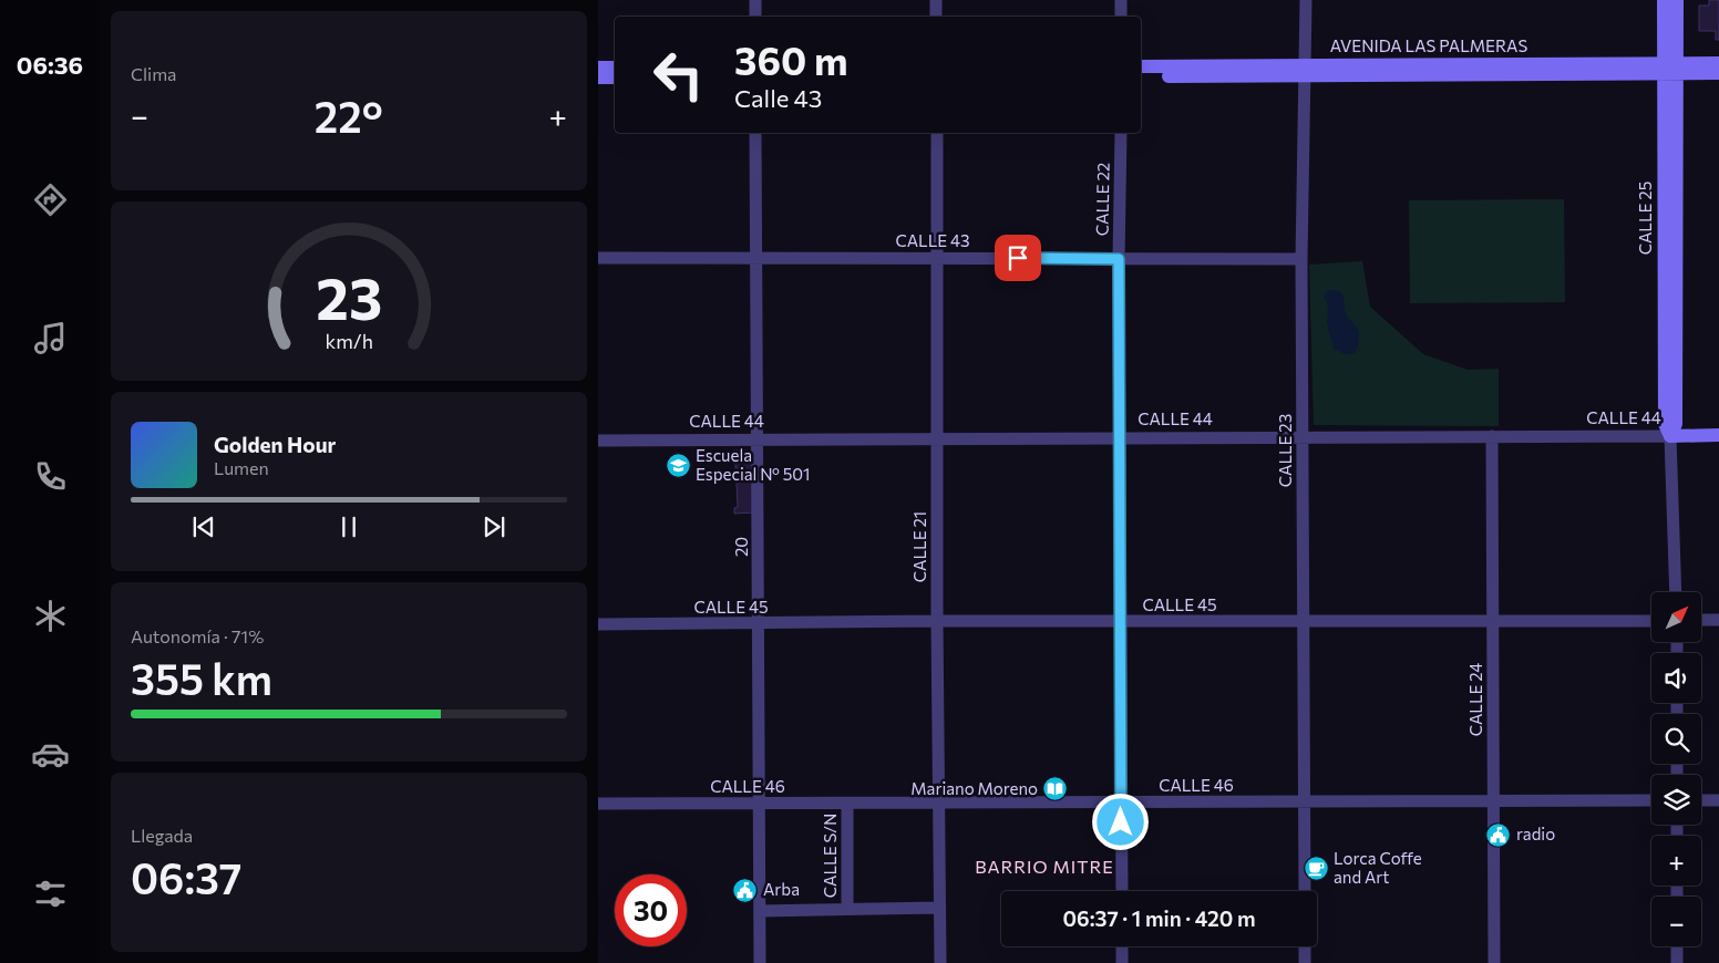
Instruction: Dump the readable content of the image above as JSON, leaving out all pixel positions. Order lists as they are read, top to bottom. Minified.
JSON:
{"streets":{"main road":["AVENIDA LAS PALMERAS","CALLE 25","CALLE 44"],"street":["CALLE 22","CALLE 43","CALLE 23","20","CALLE 21","CALLE 45","CALLE 24","CALLE 46","CALLE S/N"]},"crossings":[["AVENIDA LAS PALMERAS","CALLE 25"],["AVENIDA LAS PALMERAS","CALLE 23"],["CALLE 22","CALLE 43"],["CALLE 22","CALLE 44"],["CALLE 22","CALLE 45"],["CALLE 22","CALLE 46"],["CALLE 25","CALLE 44"],["CALLE 43","CALLE 23"],["CALLE 43","20"],["CALLE 43","CALLE 21"],["CALLE 44","CALLE 23"],["CALLE 44","20"],["CALLE 44","CALLE 21"],["CALLE 44","CALLE 24"],["CALLE 23","CALLE 45"],["CALLE 23","CALLE 46"],["20","CALLE 45"],["20","CALLE 46"],["CALLE 21","CALLE 45"],["CALLE 21","CALLE 46"],["CALLE 45","CALLE 24"],["CALLE 24","CALLE 46"],["CALLE 46","CALLE S/N"]],"districts":["BARRIO MITRE"],"places":{"school or university":["Escuela Especial Nº 501"],"library":["Mariano Moreno"],"public building":["radio","Arba"],"cafe":["Lorca Coffe and Art"]},"north":"top right","page":{"tabs":"06:36","tile":["Clima",["Autonomía · 71%","355 km"],["Llegada","06:37"]],"turn":["360 m","Calle 43"],"heat":["−","22°","+"],"song":["Golden Hour","Lumen"],"map_buttons":["+","−"],"limit":"30","trip":"06:37 · 1 min · 420 m","gauge":["23","km/h"]}}
